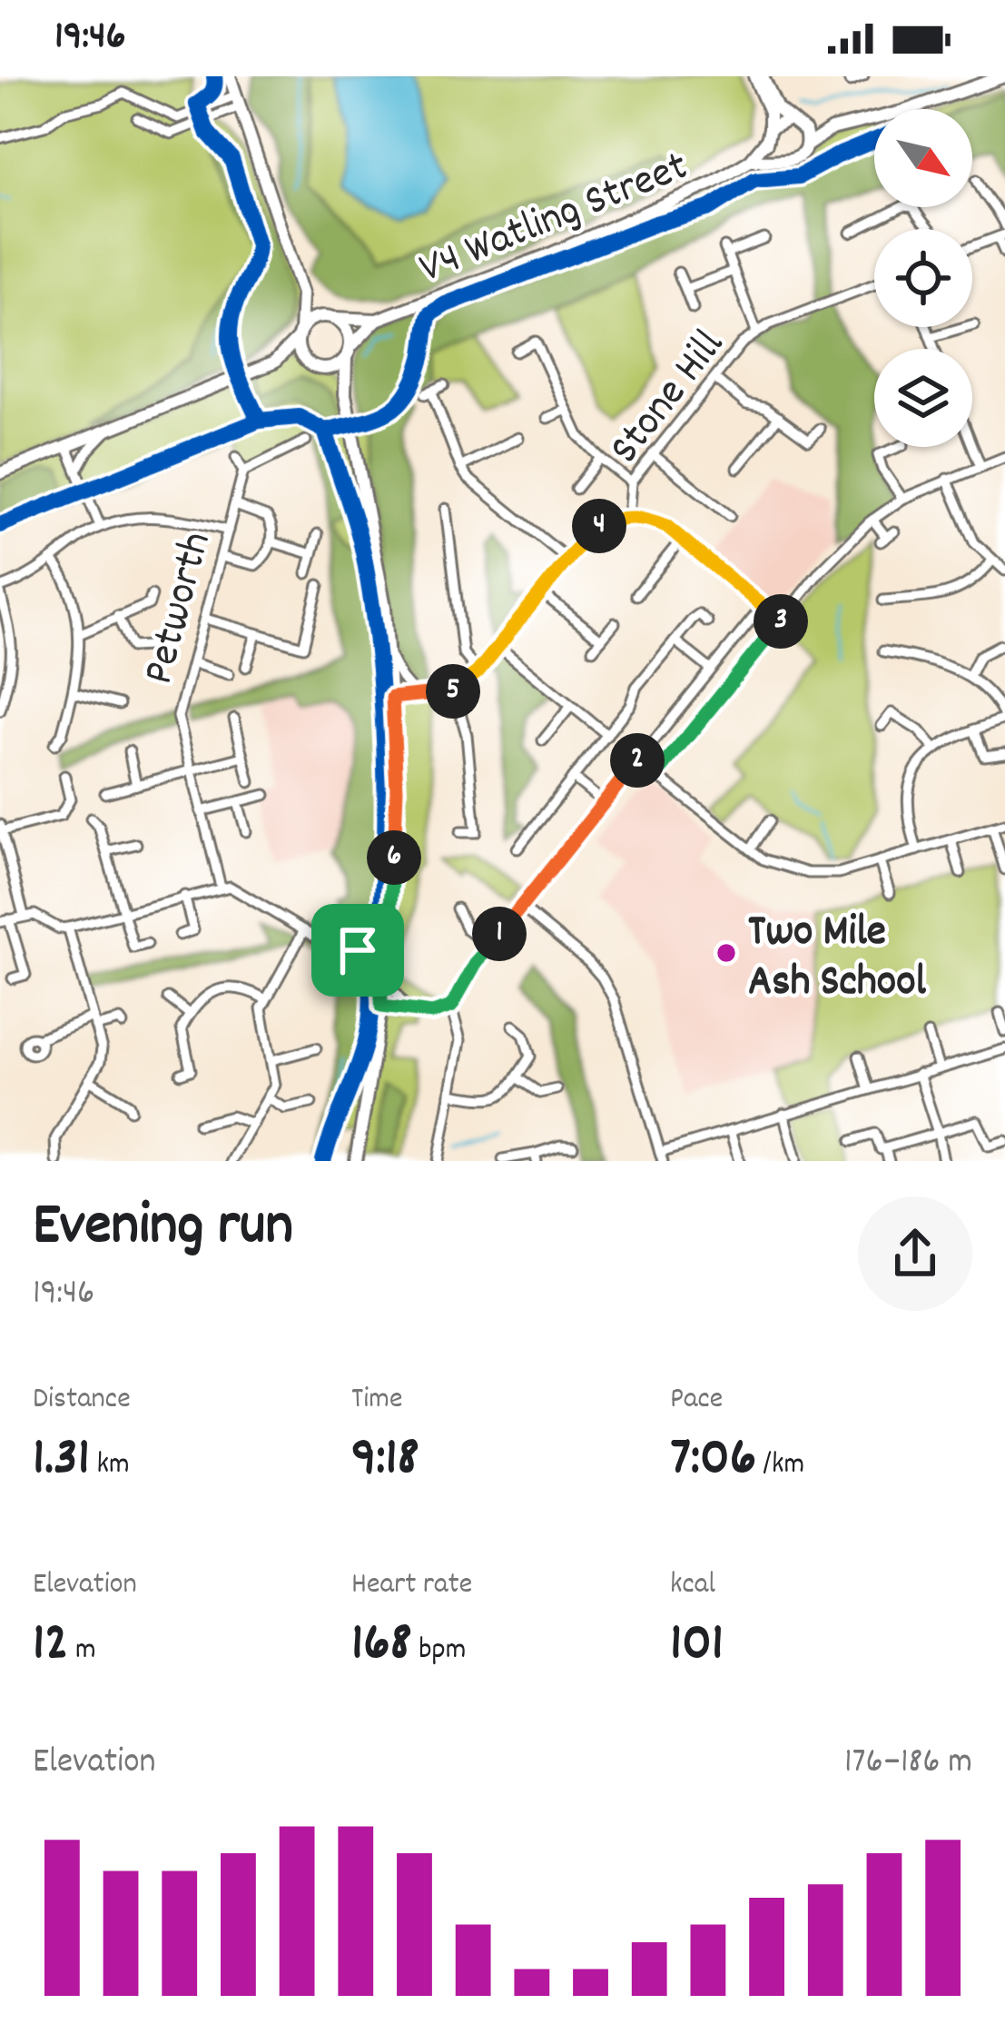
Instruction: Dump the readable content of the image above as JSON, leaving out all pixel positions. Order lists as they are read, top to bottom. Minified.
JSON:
{"streets":{"street":["V4 Watling Street","Stone Hill","Petworth"]},"places":["Two Mile Ash School"],"north":"bottom right","page":{"status":"19:46","pins":["4","3","5","2","6","1"],"heading":["Evening run","19:46"],"stats":[["Distance","1.31 km"],["Time","9:18"],["Pace","7:06 /km"],["Elevation","12 m"],["Heart rate","168 bpm"],["kcal","101"]],"chart":["Elevation","176–186 m"]}}
